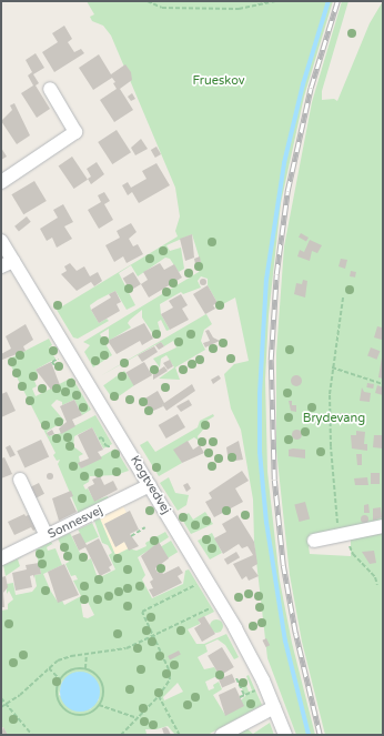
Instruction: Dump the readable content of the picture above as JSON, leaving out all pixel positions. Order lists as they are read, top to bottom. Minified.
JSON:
{"streets":{"street":["Kogtvedvej","Sonnesvej"]},"crossings":[["Kogtvedvej","Sonnesvej"]],"parks":["Frueskov","Brydevang"]}
